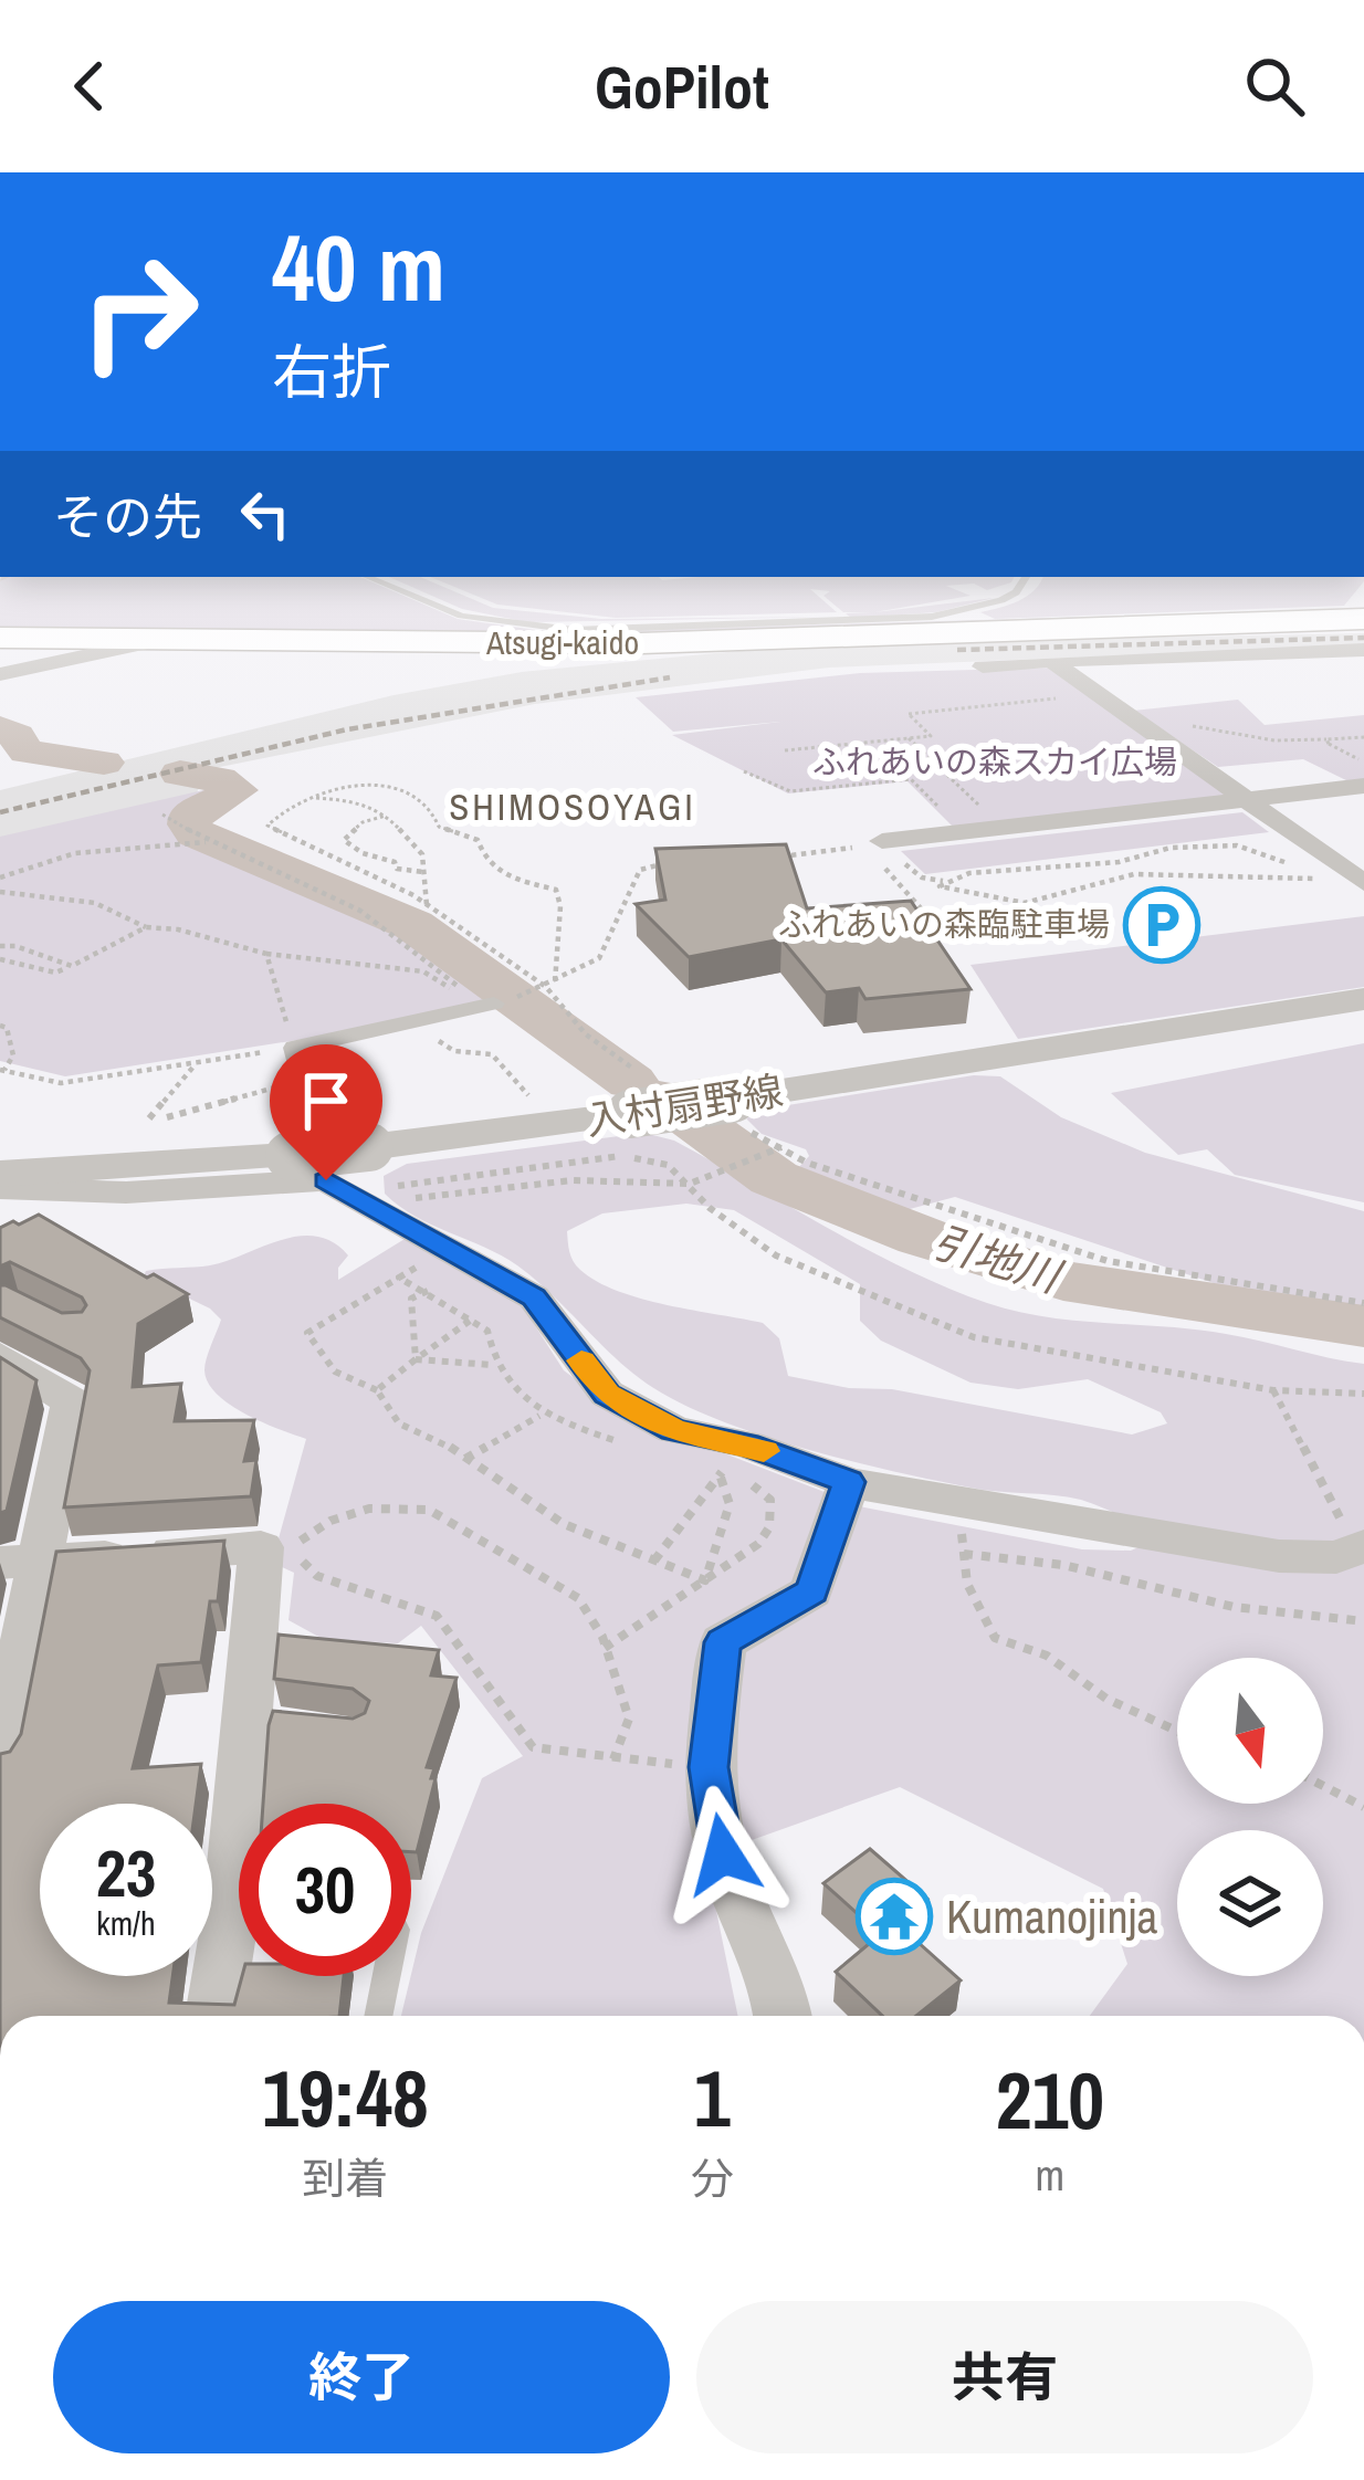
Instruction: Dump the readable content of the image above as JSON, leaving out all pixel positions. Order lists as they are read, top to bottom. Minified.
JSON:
{"streets":{"main road":["Atsugi-kaido"],"street":["入村扇野線"]},"districts":["SHIMOSOYAGI"],"water":["引地川"],"parks":["ふれあいの森スカイ広場"],"places":{"parking":["ふれあいの森臨駐車場"],"temple":["Kumanojinja"]},"north":"bottom","page":{"header":"GoPilot","turn":["40 m","右折"],"then":"その先","speed":"23 km/h","limit":"30","eta":["19:48","到着","1","分","210","m"],"buttons":["終了","共有"]}}
